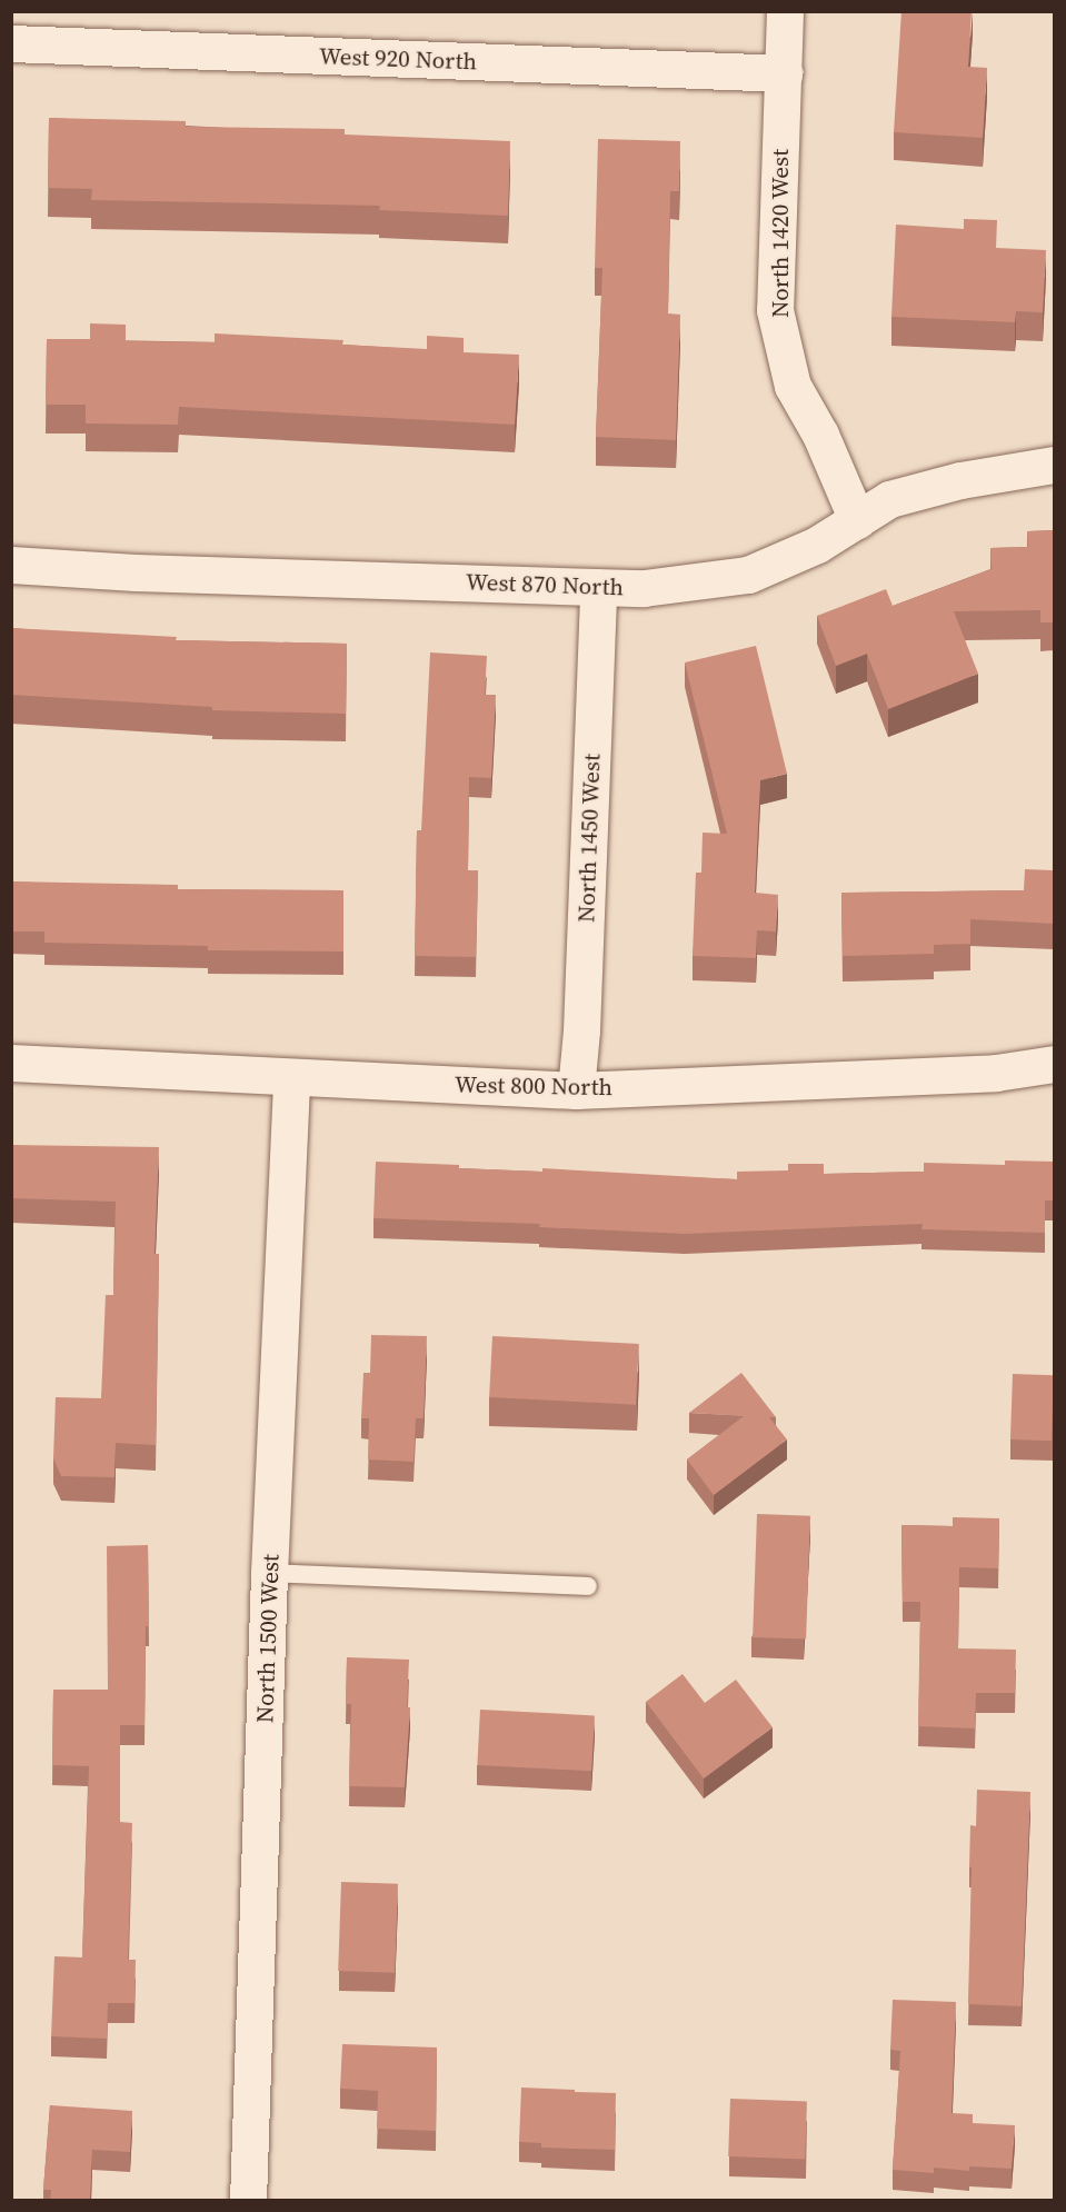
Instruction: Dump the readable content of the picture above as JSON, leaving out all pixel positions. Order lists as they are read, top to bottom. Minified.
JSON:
{"streets":{"street":["West 920 North","North 1420 West","West 870 North","North 1450 West","West 800 North","North 1500 West"]},"crossings":[["West 920 North","North 1420 West"],["North 1420 West","West 870 North"],["West 870 North","North 1450 West"],["North 1450 West","West 800 North"],["West 800 North","North 1500 West"]]}
